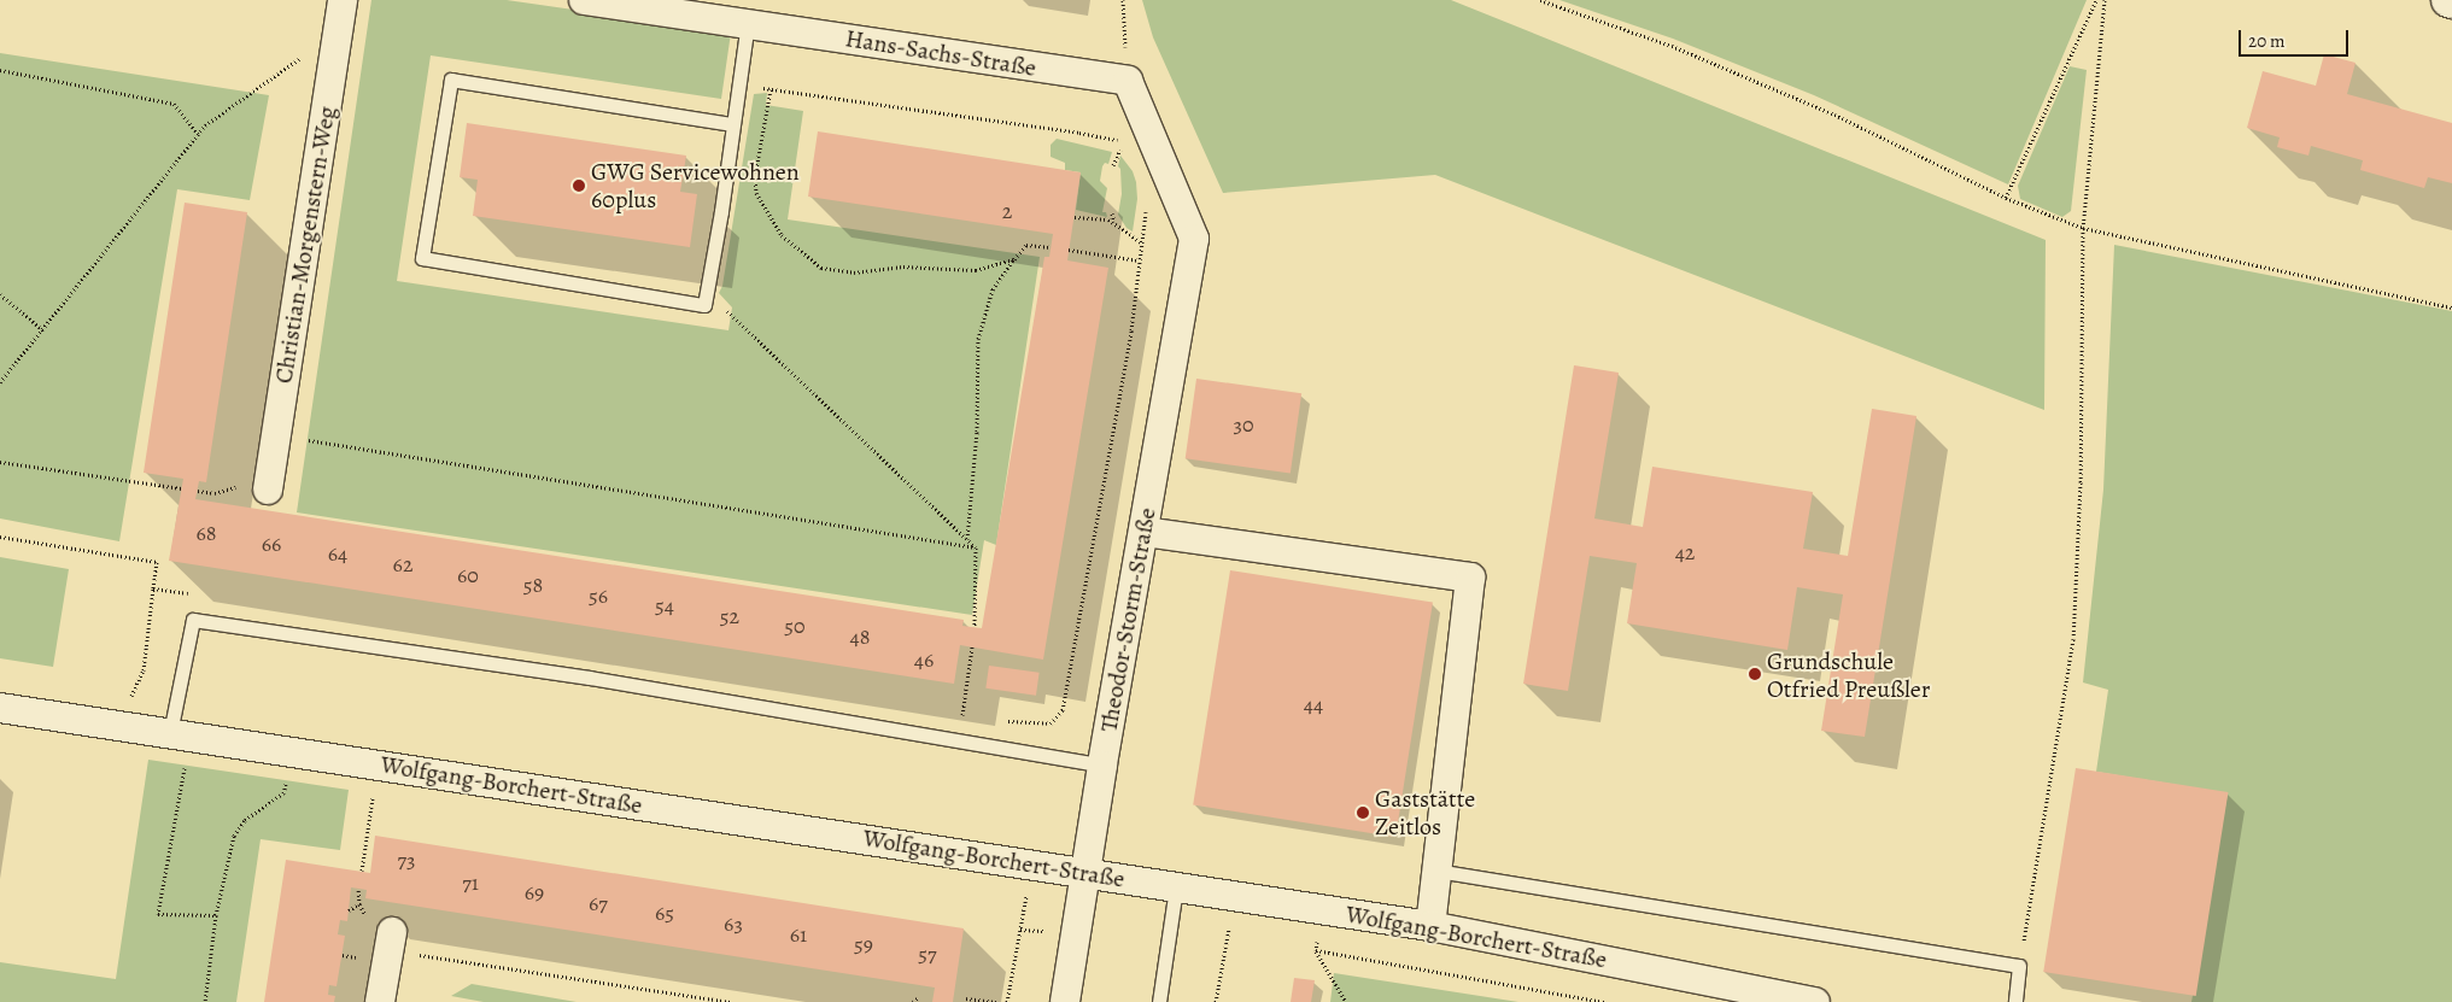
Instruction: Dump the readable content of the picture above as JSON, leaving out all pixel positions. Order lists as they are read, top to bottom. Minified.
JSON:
{"streets":{"street":["Hans-Sachs-Straße","Christian-Morgenstern-Weg","Theodor-Storm-Straße","Wolfgang-Borchert-Straße"]},"crossings":[["Hans-Sachs-Straße","Theodor-Storm-Straße"],["Theodor-Storm-Straße","Wolfgang-Borchert-Straße"]],"places":["GWG Servicewohnen 60plus","Grundschule Otfried Preußler","Gaststätte Zeitlos"],"house_numbers":["2","30","68","66","42","64","62","60","58","56","54","52","50","48","46","44","73","71","69","67","65","63","61","59","57"],"scale_bar":"20 m"}
